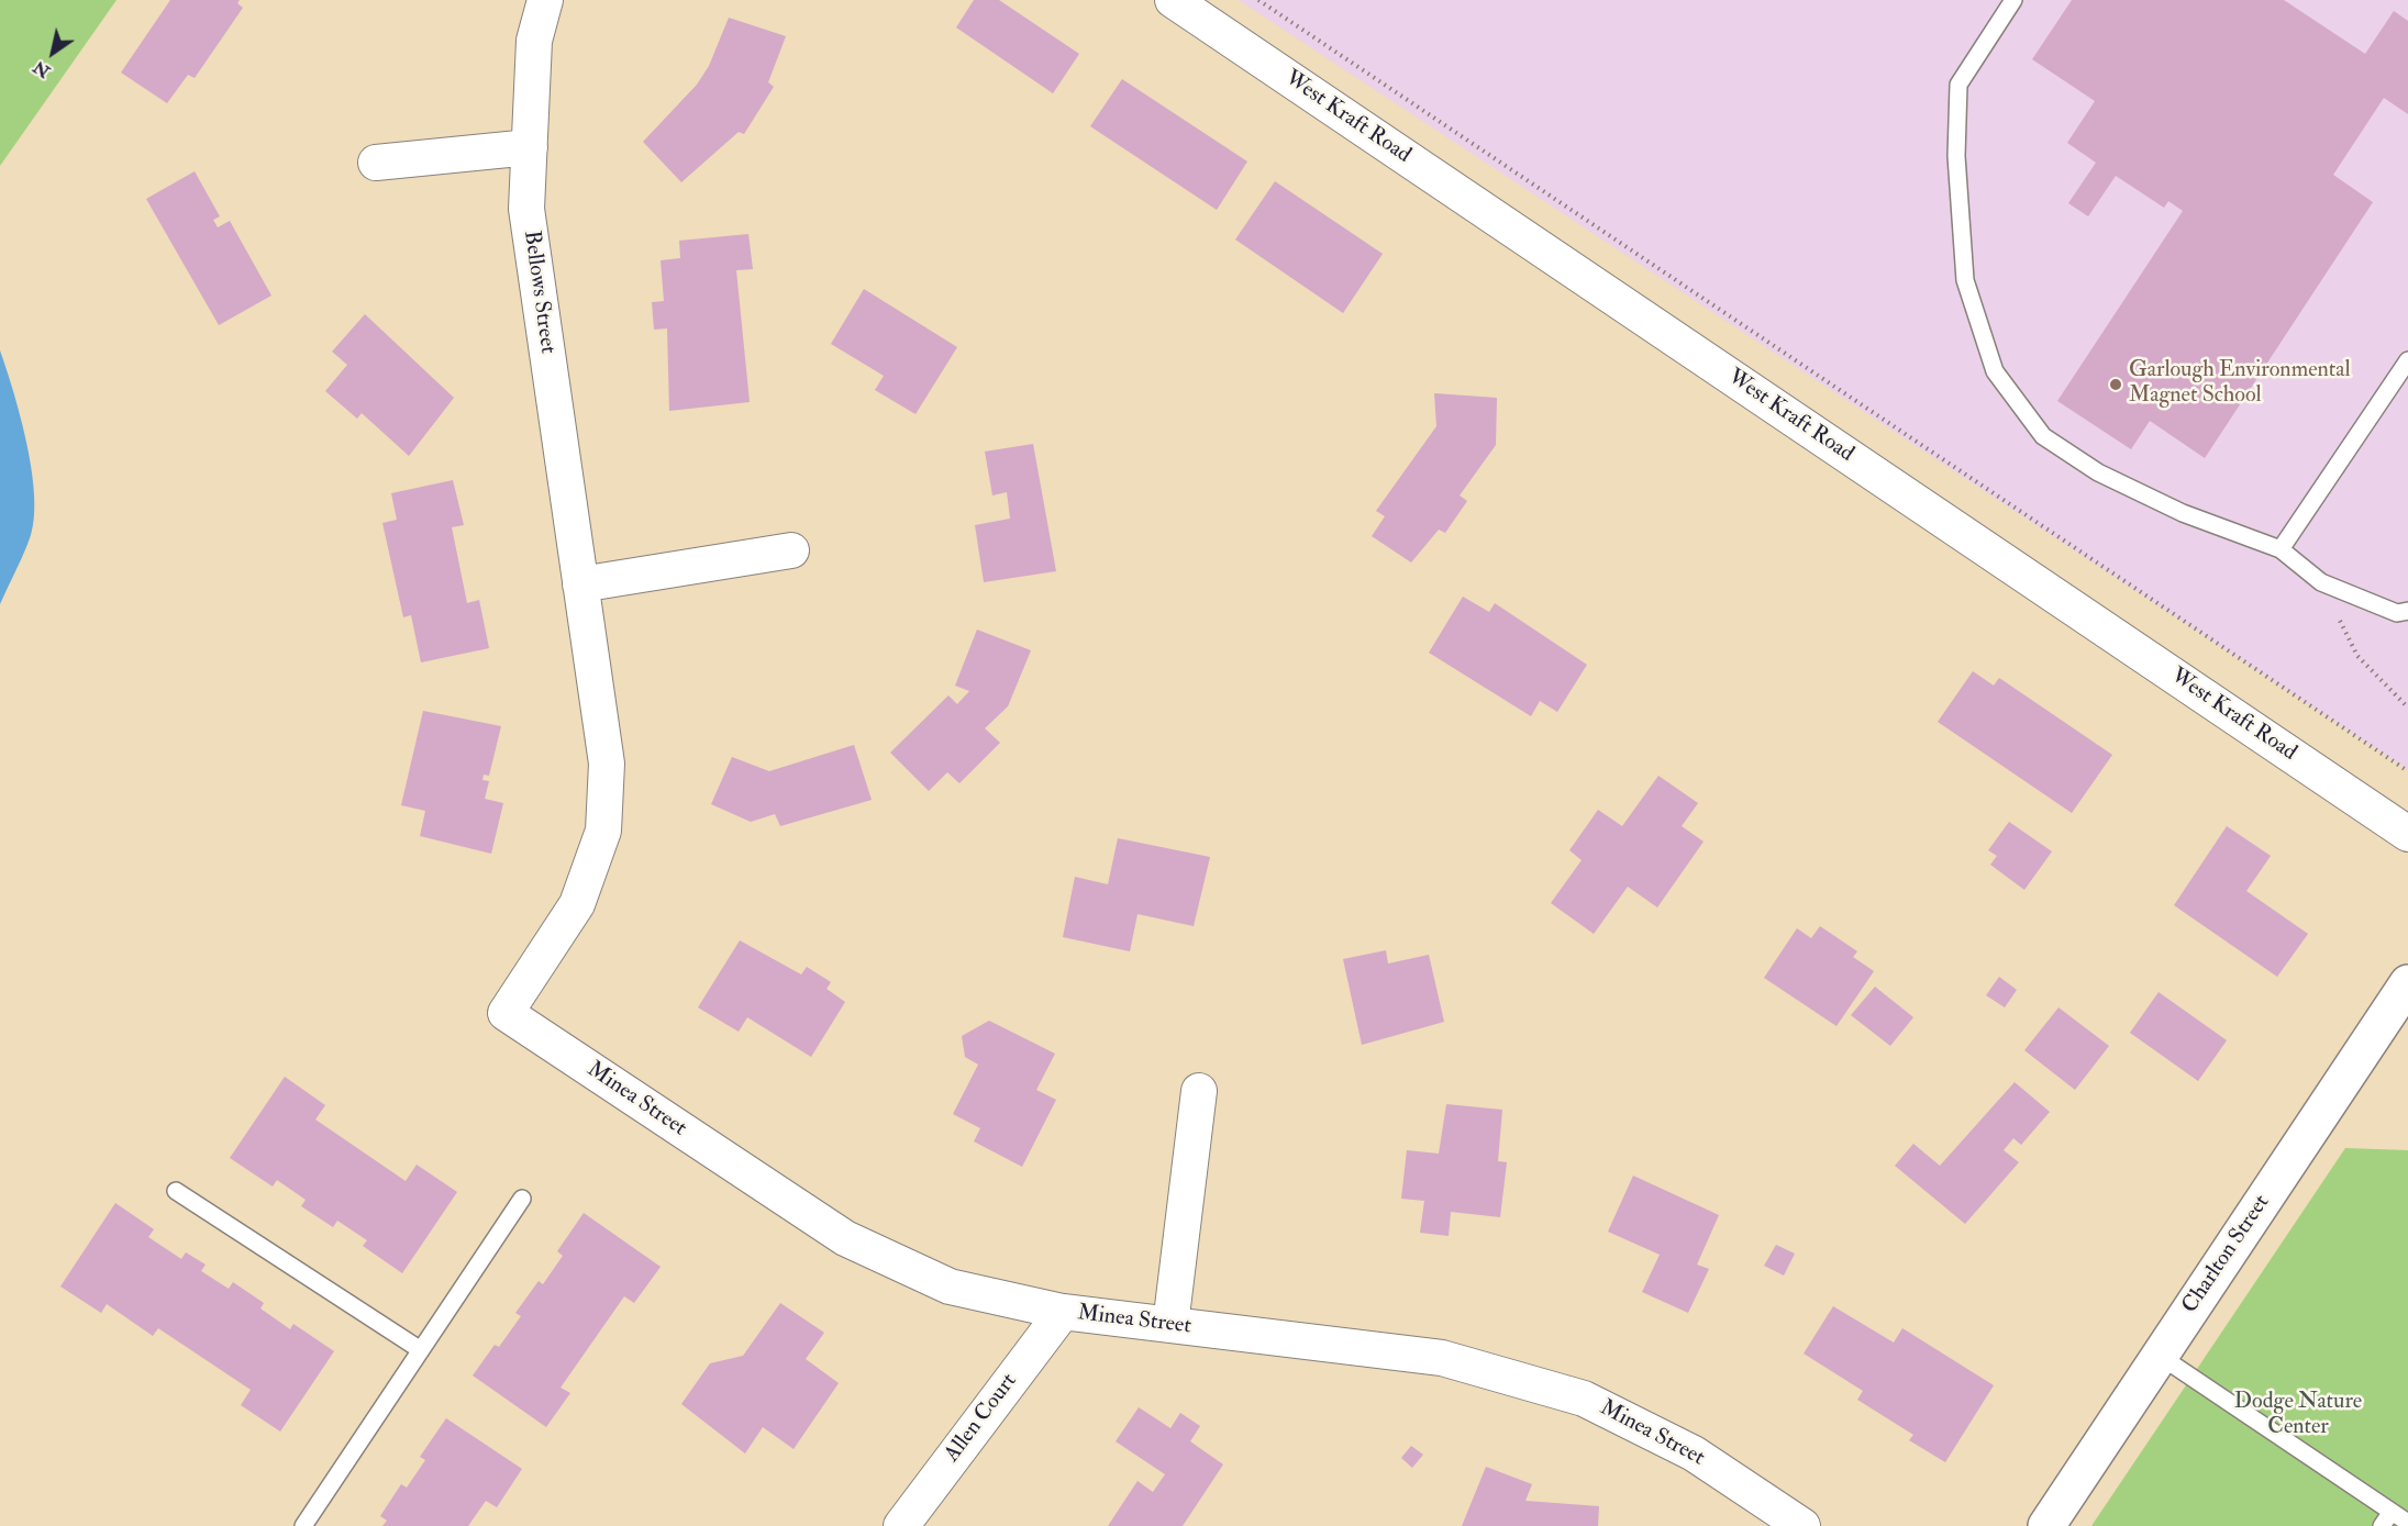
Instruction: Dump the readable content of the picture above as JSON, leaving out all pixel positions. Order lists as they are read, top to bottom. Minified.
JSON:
{"streets":{"street":["West Kraft Road","Bellows Street","Minea Street","Charlton Street","Allen Court"]},"crossings":[["Bellows Street","Minea Street"],["Minea Street","Allen Court"]],"parks":["Dodge Nature Center"],"places":["Garlough Environmental Magnet School"],"north":"bottom left"}
